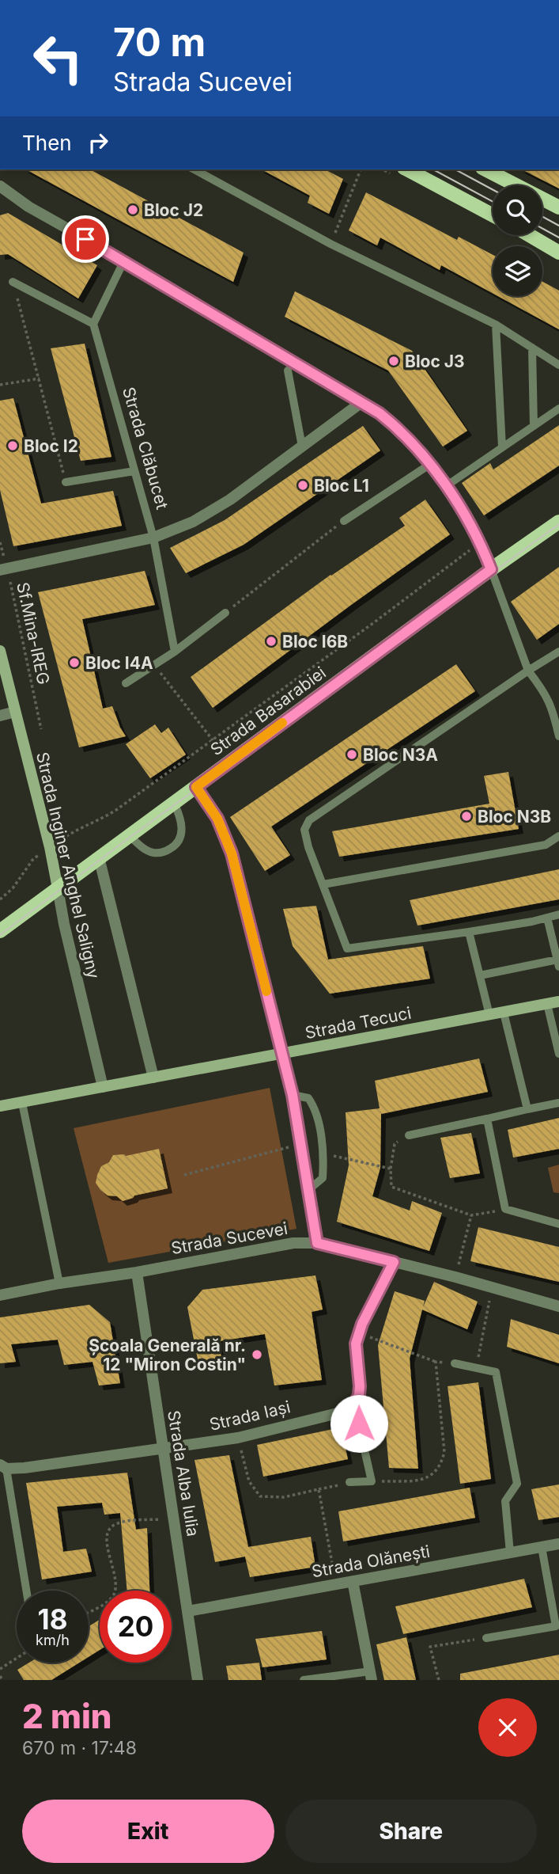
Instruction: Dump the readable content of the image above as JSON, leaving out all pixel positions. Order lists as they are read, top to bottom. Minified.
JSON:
{"streets":{"main road":["Strada Basarabiei","Strada Inginer Anghel Saligny","Strada Tecuci"],"street":["Strada Sucevei","Strada Iași","Strada Alba Iulia","Strada Olănești"],"lane":["Strada Clăbucet"],"path":["Sf.Mina-IREG"]},"crossings":[["Strada Basarabiei","Strada Inginer Anghel Saligny"],["Strada Inginer Anghel Saligny","Strada Tecuci"],["Strada Sucevei","Strada Alba Iulia"],["Strada Iași","Strada Alba Iulia"],["Strada Alba Iulia","Strada Olănești"]],"places":["Bloc J2","Bloc J3","Bloc I2","Bloc L1","Bloc I6B","Bloc I4A","Bloc N3A","Bloc N3B","Școala Generală nr. 12 \"Miron Costin\""],"page":{"turn":["70 m","Strada Sucevei"],"then":"Then","speed":"18 km/h","limit":"20","heading":["2 min","670 m · 17:48"],"buttons":["Exit","Share"]}}
